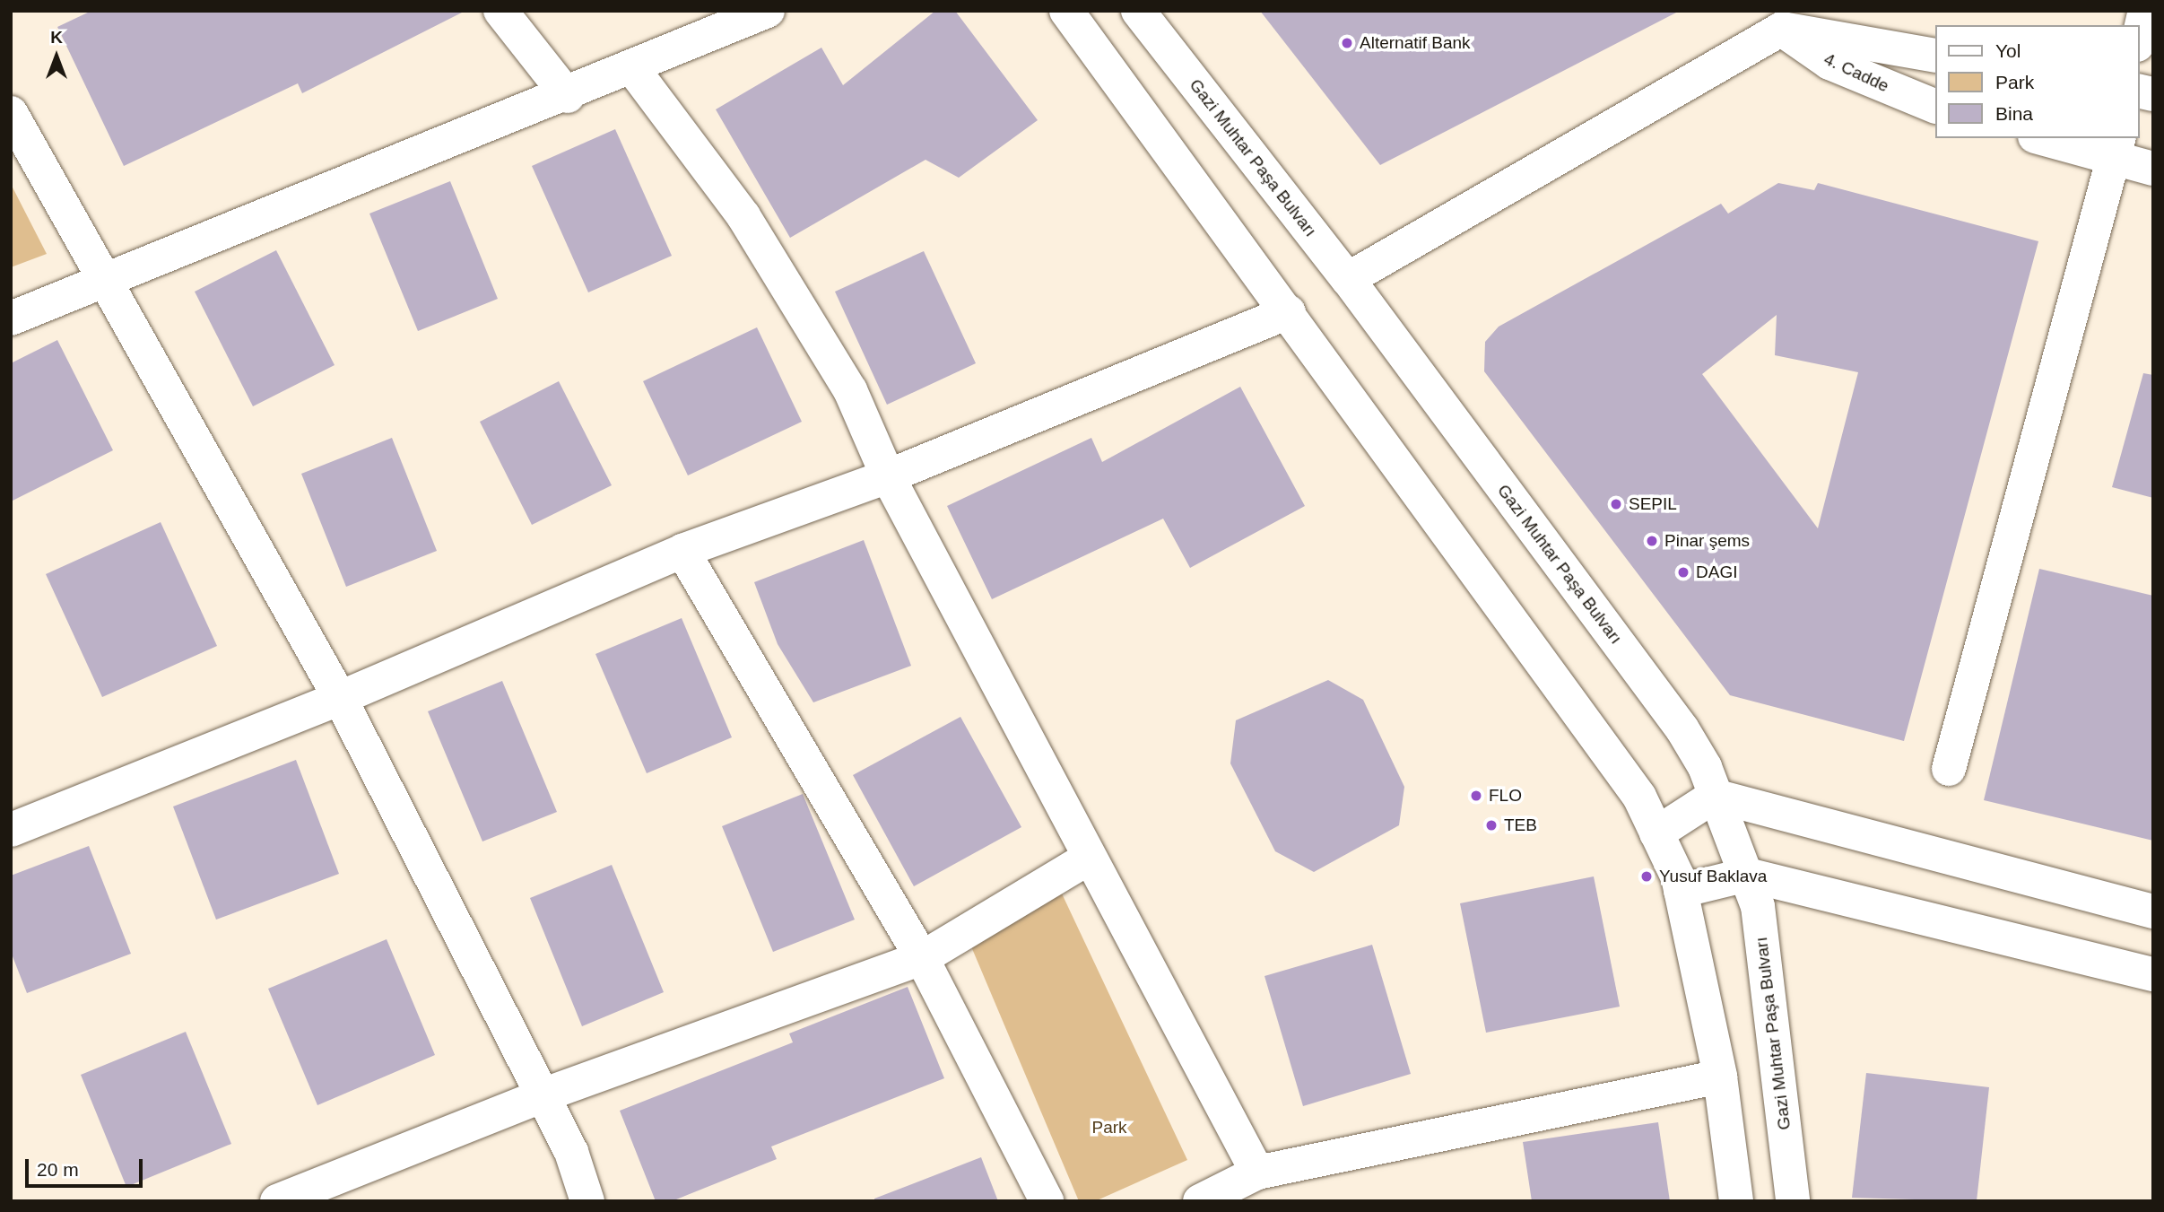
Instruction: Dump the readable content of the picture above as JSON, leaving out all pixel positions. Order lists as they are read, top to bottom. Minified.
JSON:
{"streets":{"street":["4. Cadde","Gazi Muhtar Paşa Bulvarı"]},"parks":["Park"],"places":["Alternatif Bank","SEPIL","Pinar şems","DAGI","FLO","TEB","Yusuf Baklava"],"legend":["Yol","Park","Bina"],"scale_bar":"20 m","north":"top"}
